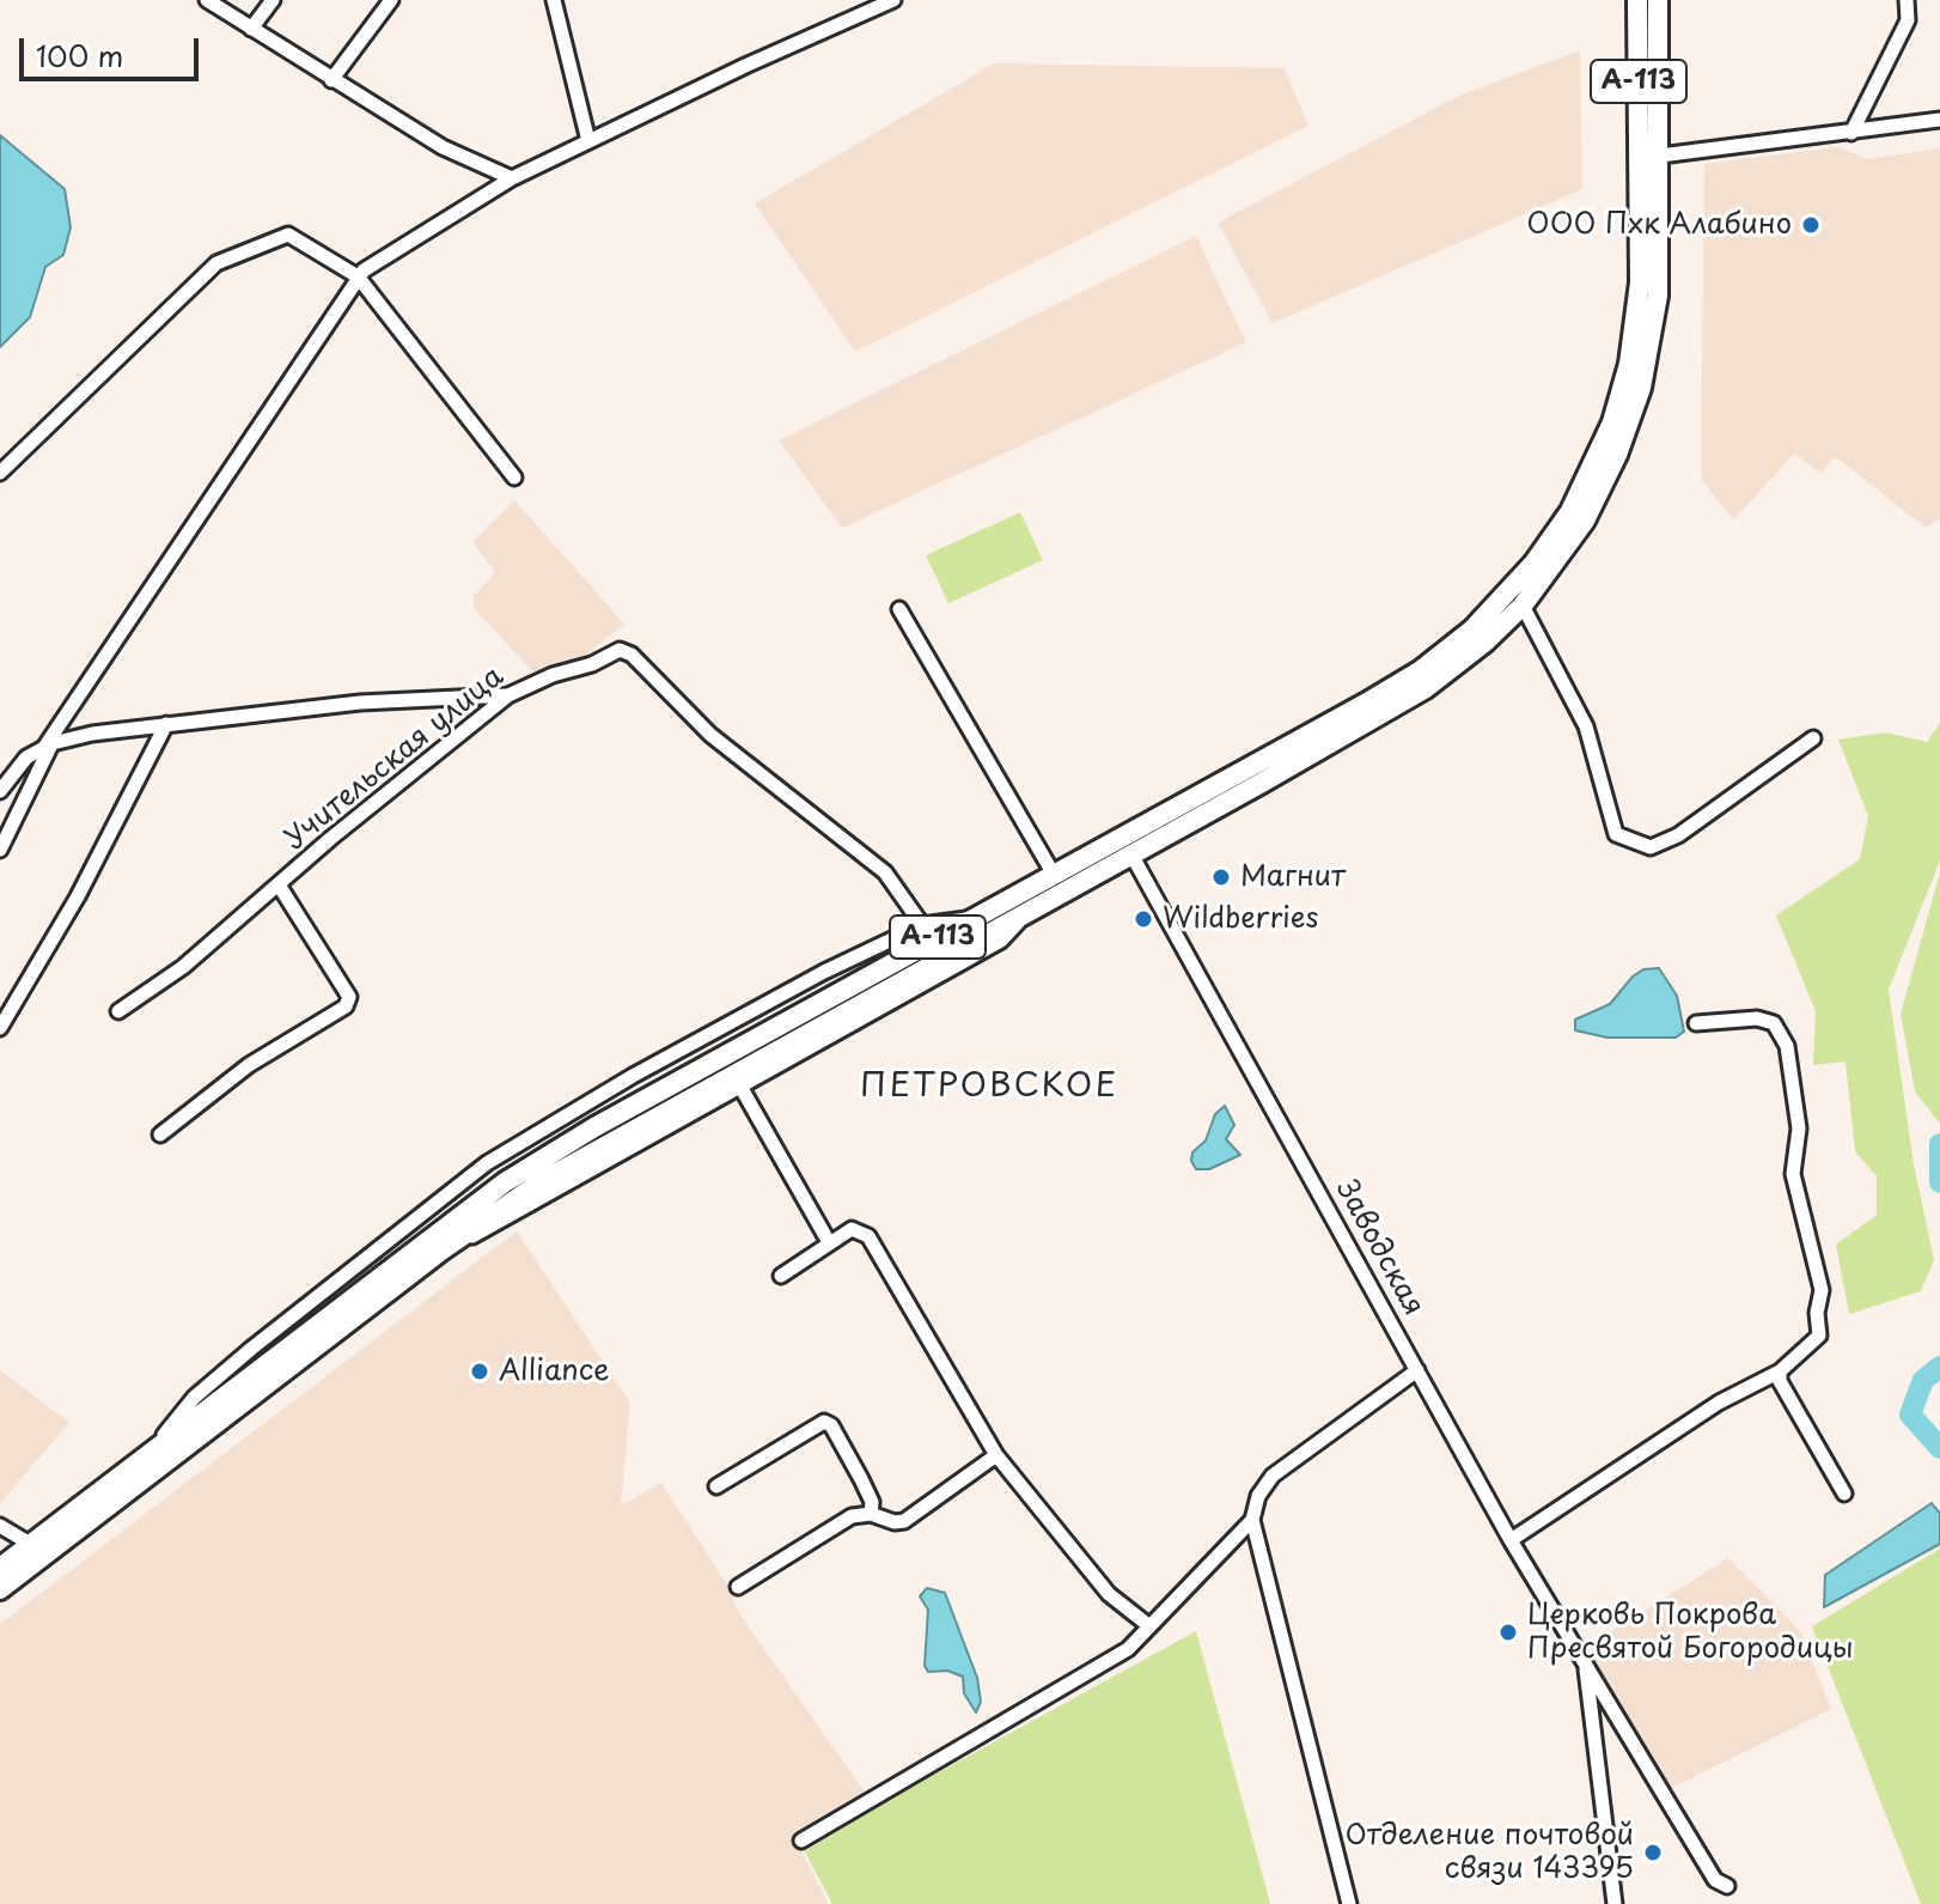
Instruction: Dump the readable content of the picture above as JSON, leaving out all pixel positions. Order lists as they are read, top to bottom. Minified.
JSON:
{"streets":{"highway":["А-113"],"street":["Учительская улица","Заводская"]},"crossings":[["А-113","Заводская"]],"districts":["ПЕТРОВСКОЕ"],"places":["ООО Пхк Алабино","Магнит","Wildberries","Alliance","Церковь Покрова Пресвятой Богородицы","Отделение почтовой связи 143395"],"scale_bar":"100 m"}
